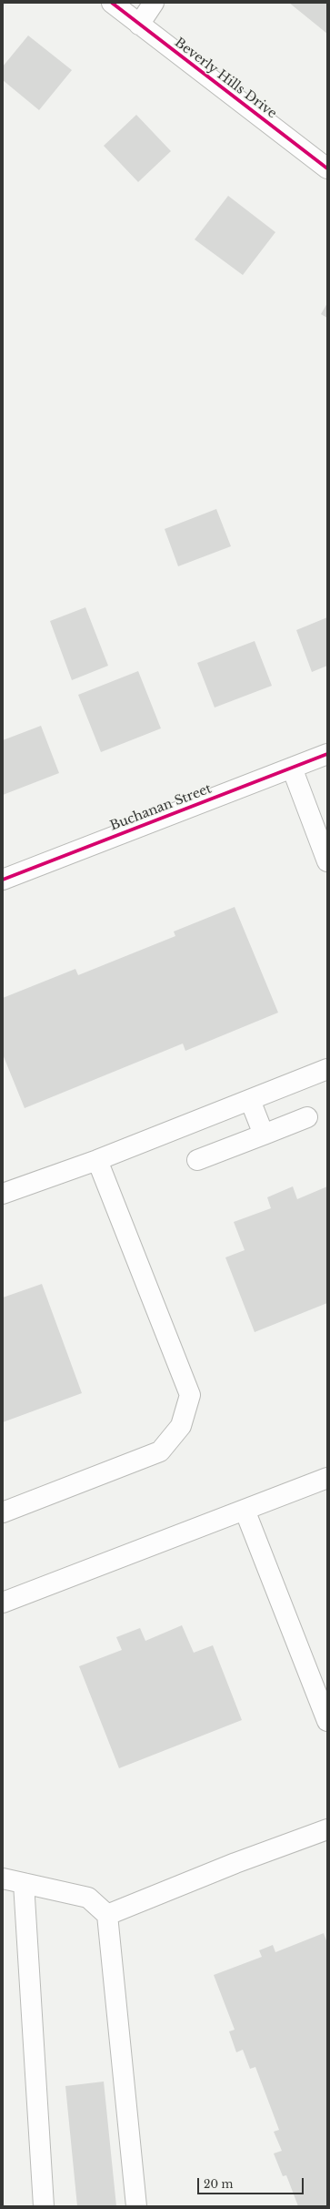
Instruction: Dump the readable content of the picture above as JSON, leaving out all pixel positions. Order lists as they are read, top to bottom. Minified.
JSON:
{"streets":{"street":["Beverly Hills Drive","Buchanan Street"]},"scale_bar":"20 m"}
